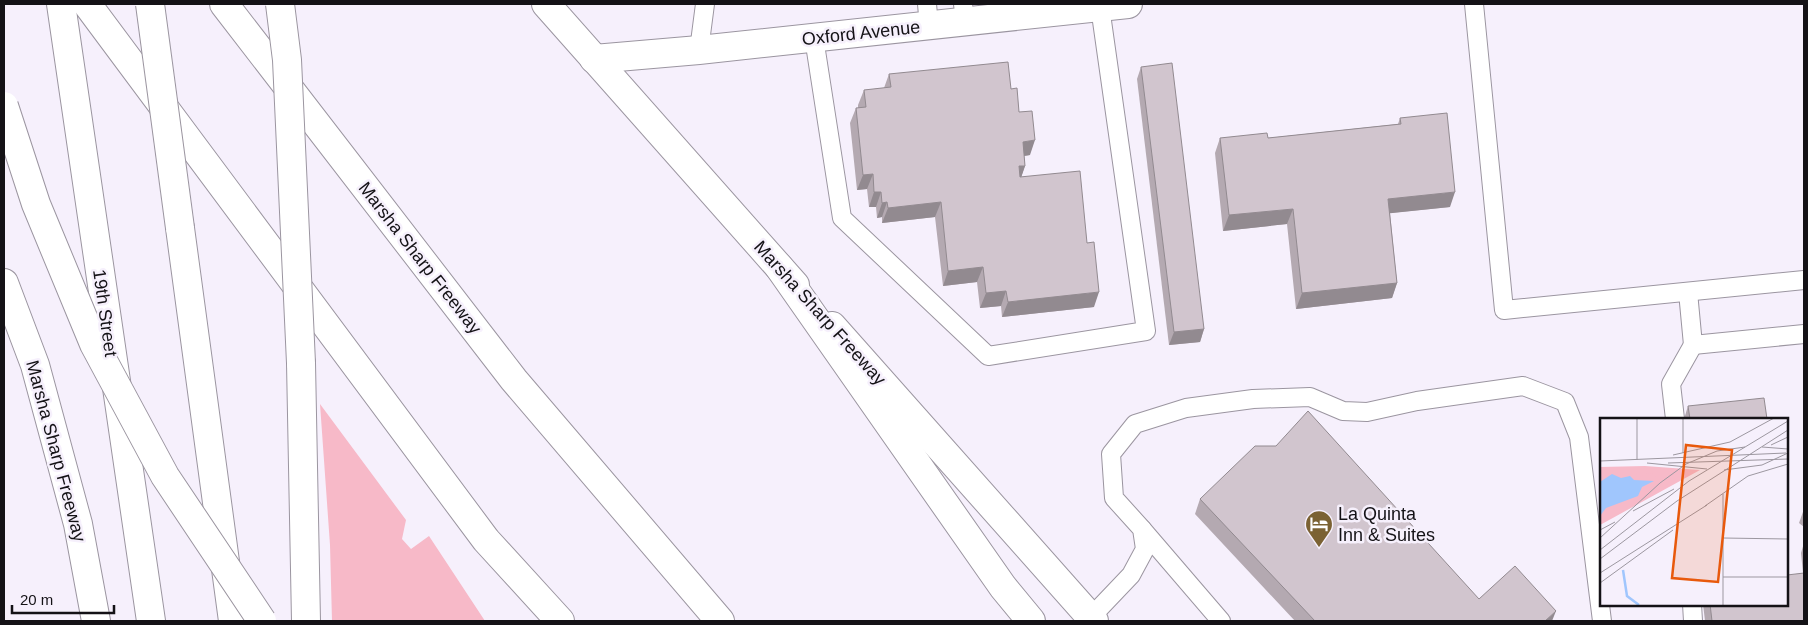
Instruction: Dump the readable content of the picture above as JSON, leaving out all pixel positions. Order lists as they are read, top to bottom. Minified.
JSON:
{"streets":{"main road":["Oxford Avenue","Marsha Sharp Freeway","19th Street"]},"crossings":[["Oxford Avenue","Marsha Sharp Freeway"]],"places":{"hotel":["La Quinta Inn & Suites"]},"scale_bar":"20 m"}
